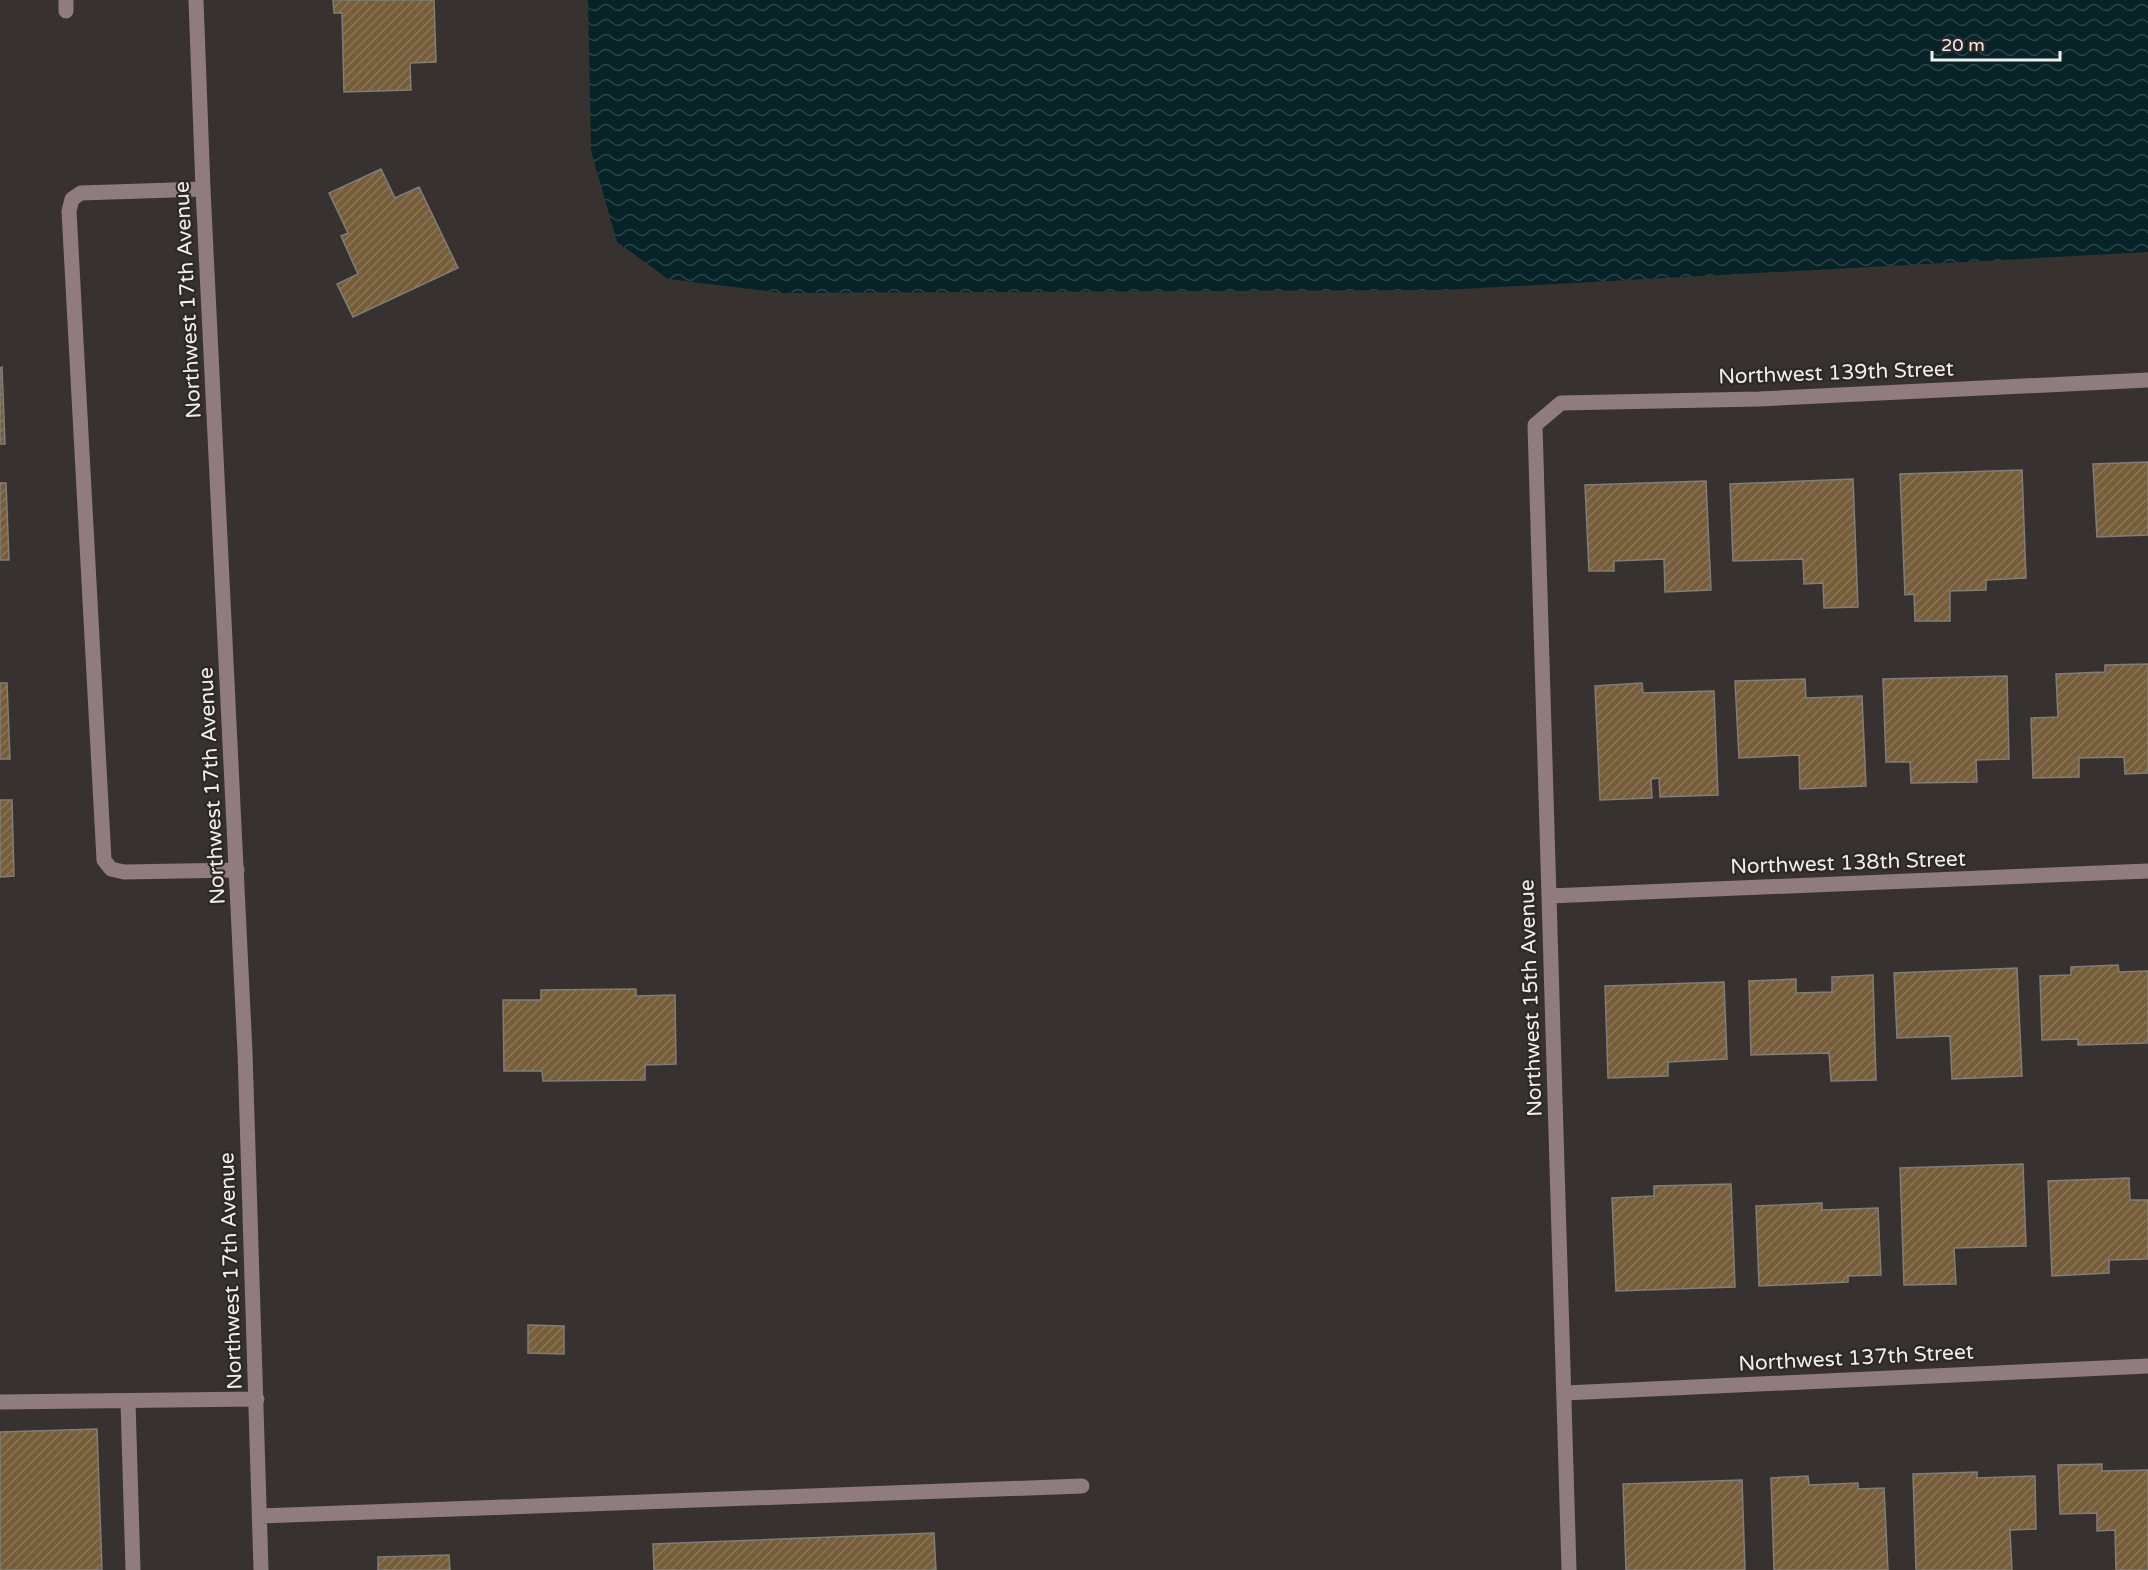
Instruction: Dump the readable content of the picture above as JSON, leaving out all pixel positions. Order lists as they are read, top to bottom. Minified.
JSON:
{"streets":{"street":["Northwest 17th Avenue","Northwest 139th Street","Northwest 138th Street","Northwest 15th Avenue","Northwest 137th Street"]},"crossings":[["Northwest 139th Street","Northwest 15th Avenue"],["Northwest 138th Street","Northwest 15th Avenue"],["Northwest 15th Avenue","Northwest 137th Street"]],"scale_bar":"20 m"}
